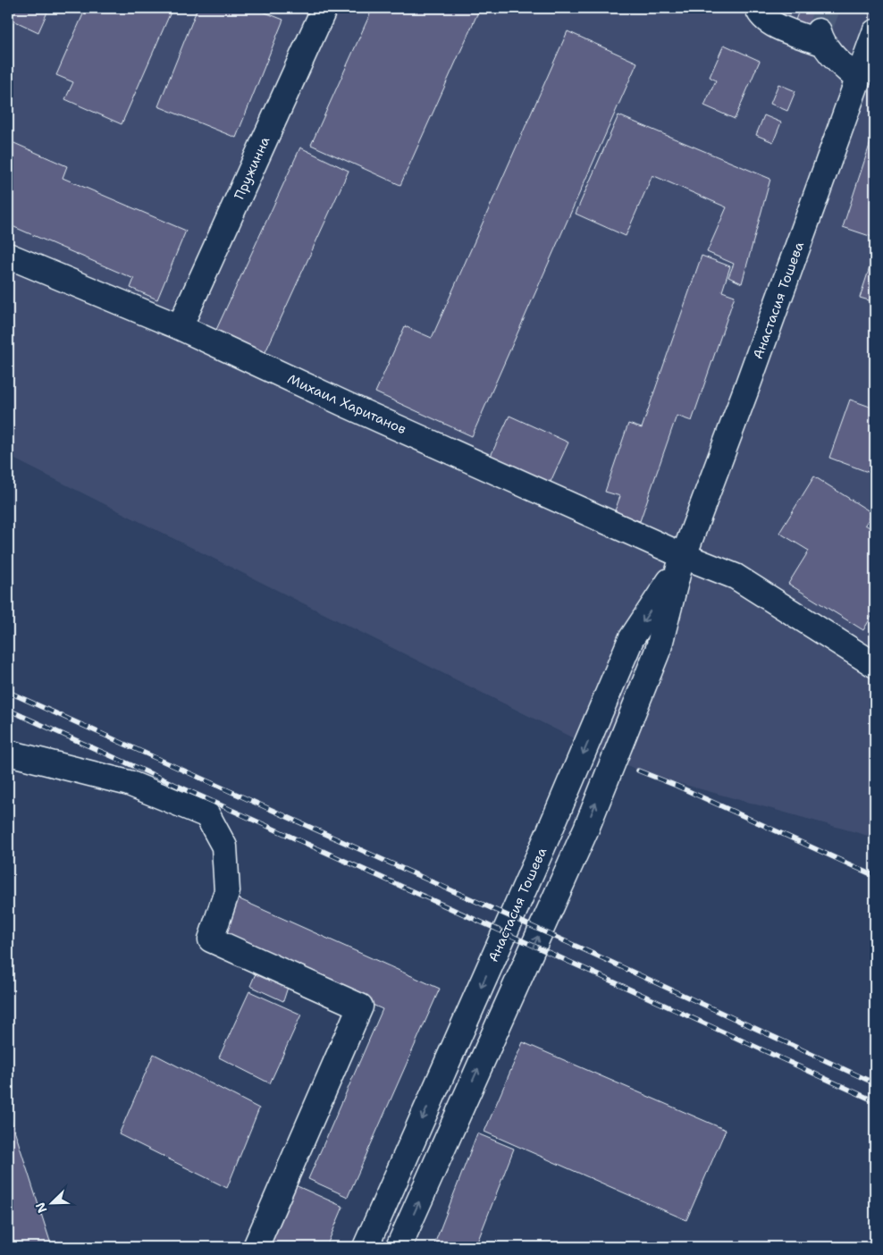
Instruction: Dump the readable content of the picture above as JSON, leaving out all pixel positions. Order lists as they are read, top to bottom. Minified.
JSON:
{"streets":{"main road":["Пружинна","Анастасия Тошева","Михаил Хаританов"]},"crossings":[["Пружинна","Михаил Хаританов"],["Анастасия Тошева","Михаил Хаританов"]],"north":"bottom left"}
